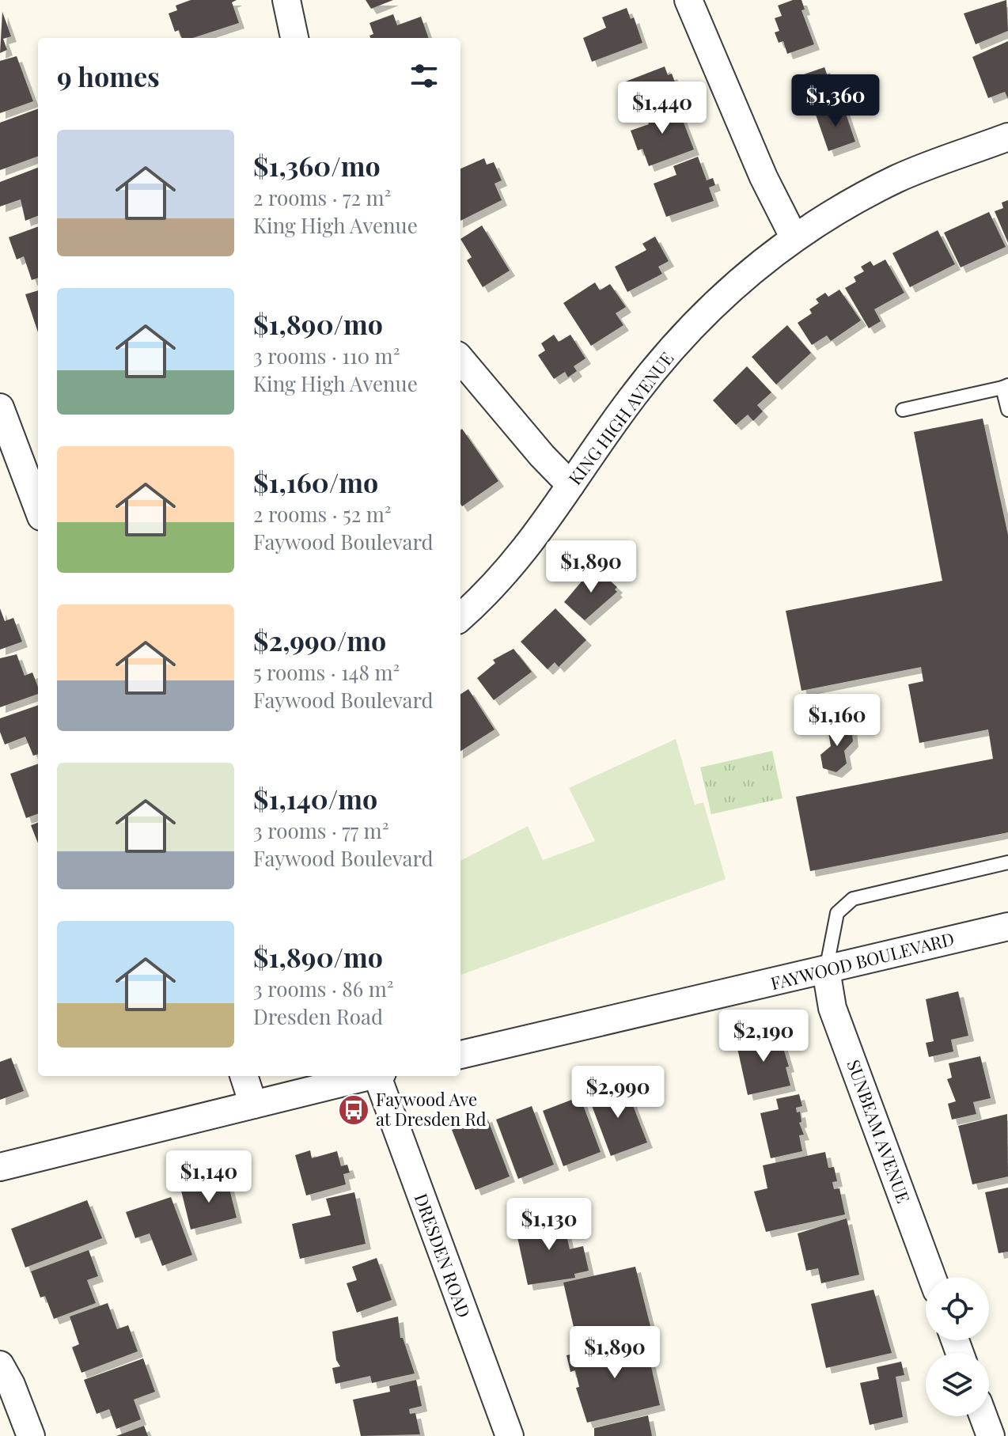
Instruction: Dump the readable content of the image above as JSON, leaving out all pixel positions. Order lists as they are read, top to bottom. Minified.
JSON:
{"streets":{"street":["KING HIGH AVENUE","FAYWOOD BOULEVARD","SUNBEAM AVENUE","DRESDEN ROAD"]},"crossings":[["FAYWOOD BOULEVARD","SUNBEAM AVENUE"]],"places":{"bus stop":["Faywood Ave at Dresden Rd"]},"page":{"heading":"9 homes","price":["$1,360","$1,440","$1,890","$1,160","$2,190","$2,990","$1,140","$1,130","$1,890"],"list":[{"name":"$1,360/mo","note":"2 rooms · 72 m² · King High Avenue"},{"name":"$1,890/mo","note":"3 rooms · 110 m² · King High Avenue"},{"name":"$1,160/mo","note":"2 rooms · 52 m² · Faywood Boulevard"},{"name":"$2,990/mo","note":"5 rooms · 148 m² · Faywood Boulevard"},{"name":"$1,140/mo","note":"3 rooms · 77 m² · Faywood Boulevard"},{"name":"$1,890/mo","note":"3 rooms · 86 m² · Dresden Road"}]}}
